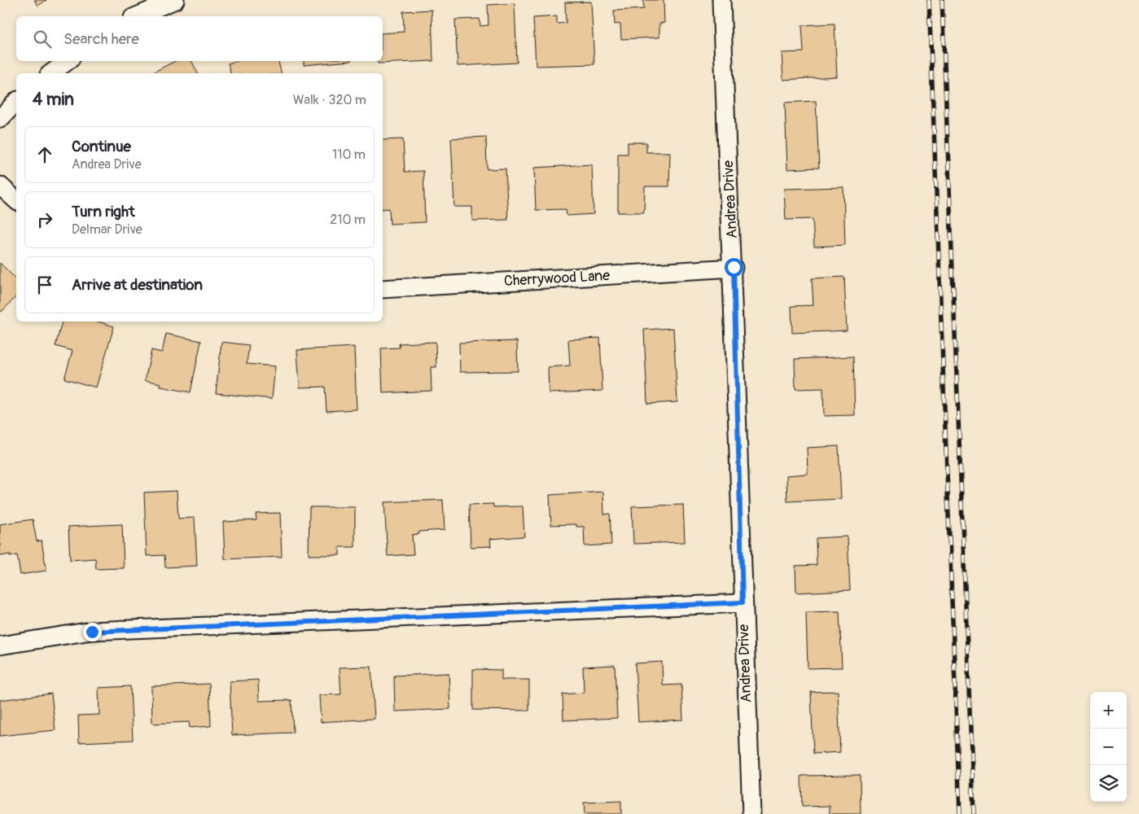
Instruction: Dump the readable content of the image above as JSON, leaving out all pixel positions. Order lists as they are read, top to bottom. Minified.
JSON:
{"streets":{"street":["Andrea Drive","Cherrywood Lane"]},"crossings":[["Andrea Drive","Cherrywood Lane"]],"page":{"search":"Search here","heading":["4 min","Walk · 320 m"],"list":[["Continue","Andrea Drive","110 m"],["Turn right","Delmar Drive","210 m"],"Arrive at destination"],"map_buttons":["+","−"]}}
